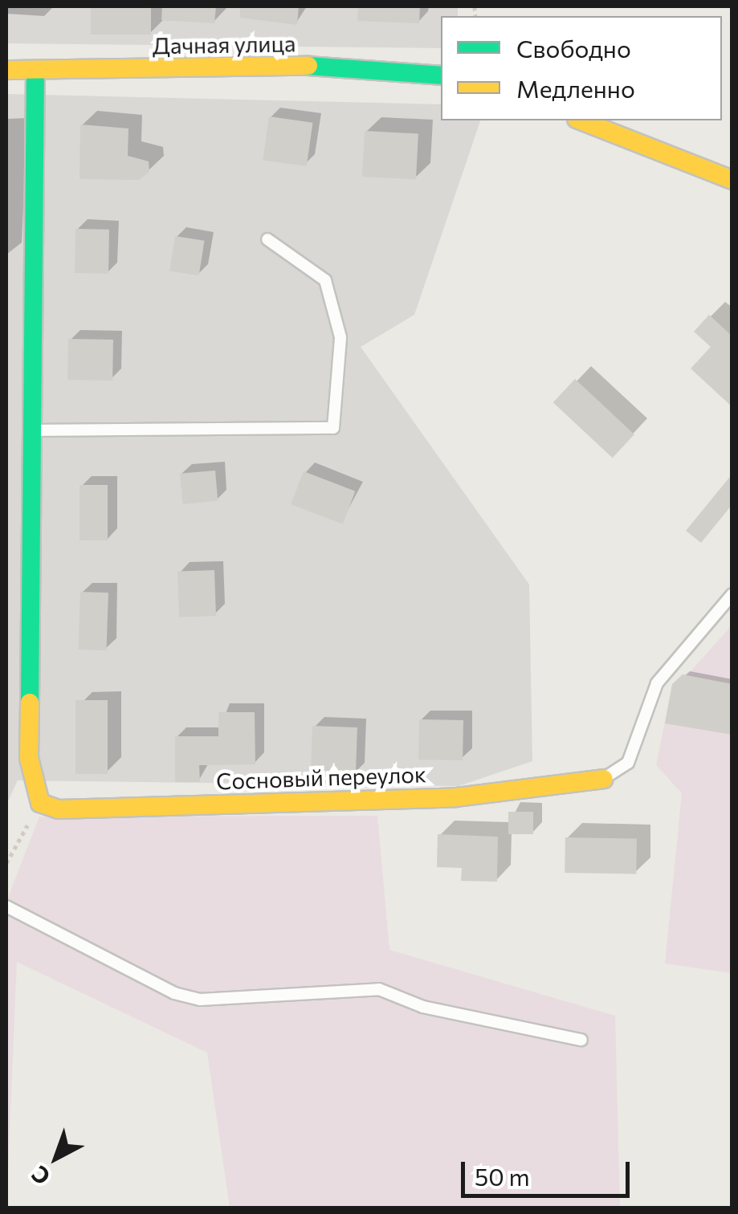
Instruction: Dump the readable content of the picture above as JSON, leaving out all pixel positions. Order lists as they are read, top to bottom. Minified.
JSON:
{"streets":{"street":["Дачная улица","Сосновый переулок"]},"legend":["Свободно","Медленно"],"scale_bar":"50 m","north":"bottom left"}
